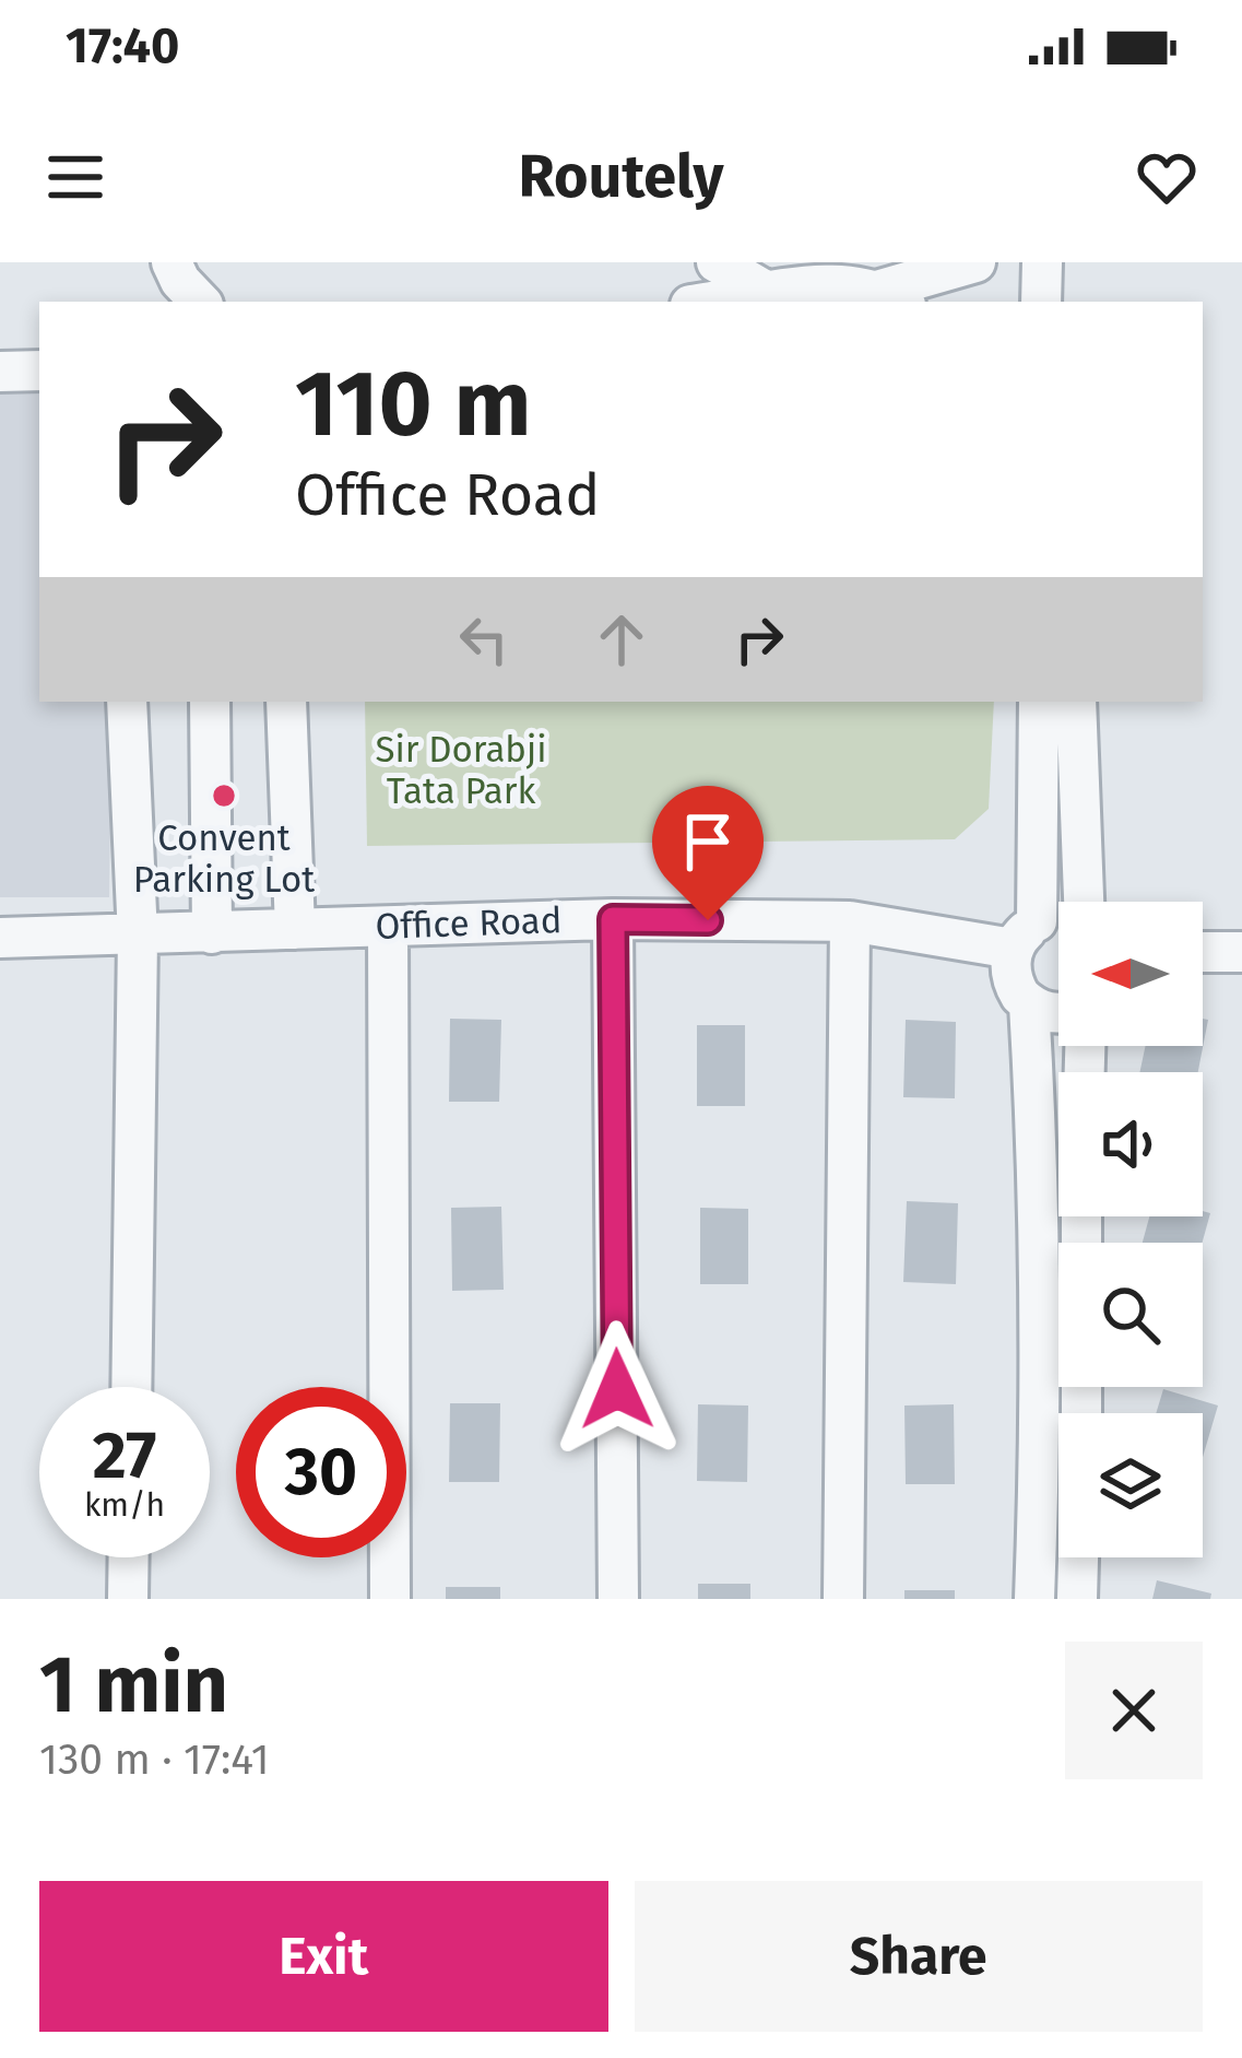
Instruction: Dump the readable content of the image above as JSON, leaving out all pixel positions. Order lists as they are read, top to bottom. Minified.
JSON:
{"streets":{"street":["Office Road"]},"parks":["Sir Dorabji Tata Park"],"places":["Convent Parking Lot"],"north":"left","page":{"status":"17:40","header":"Routely","turn":["110 m","Office Road"],"speed":"27 km/h","limit":"30","heading":["1 min","130 m · 17:41"],"buttons":["Exit","Share"]}}
